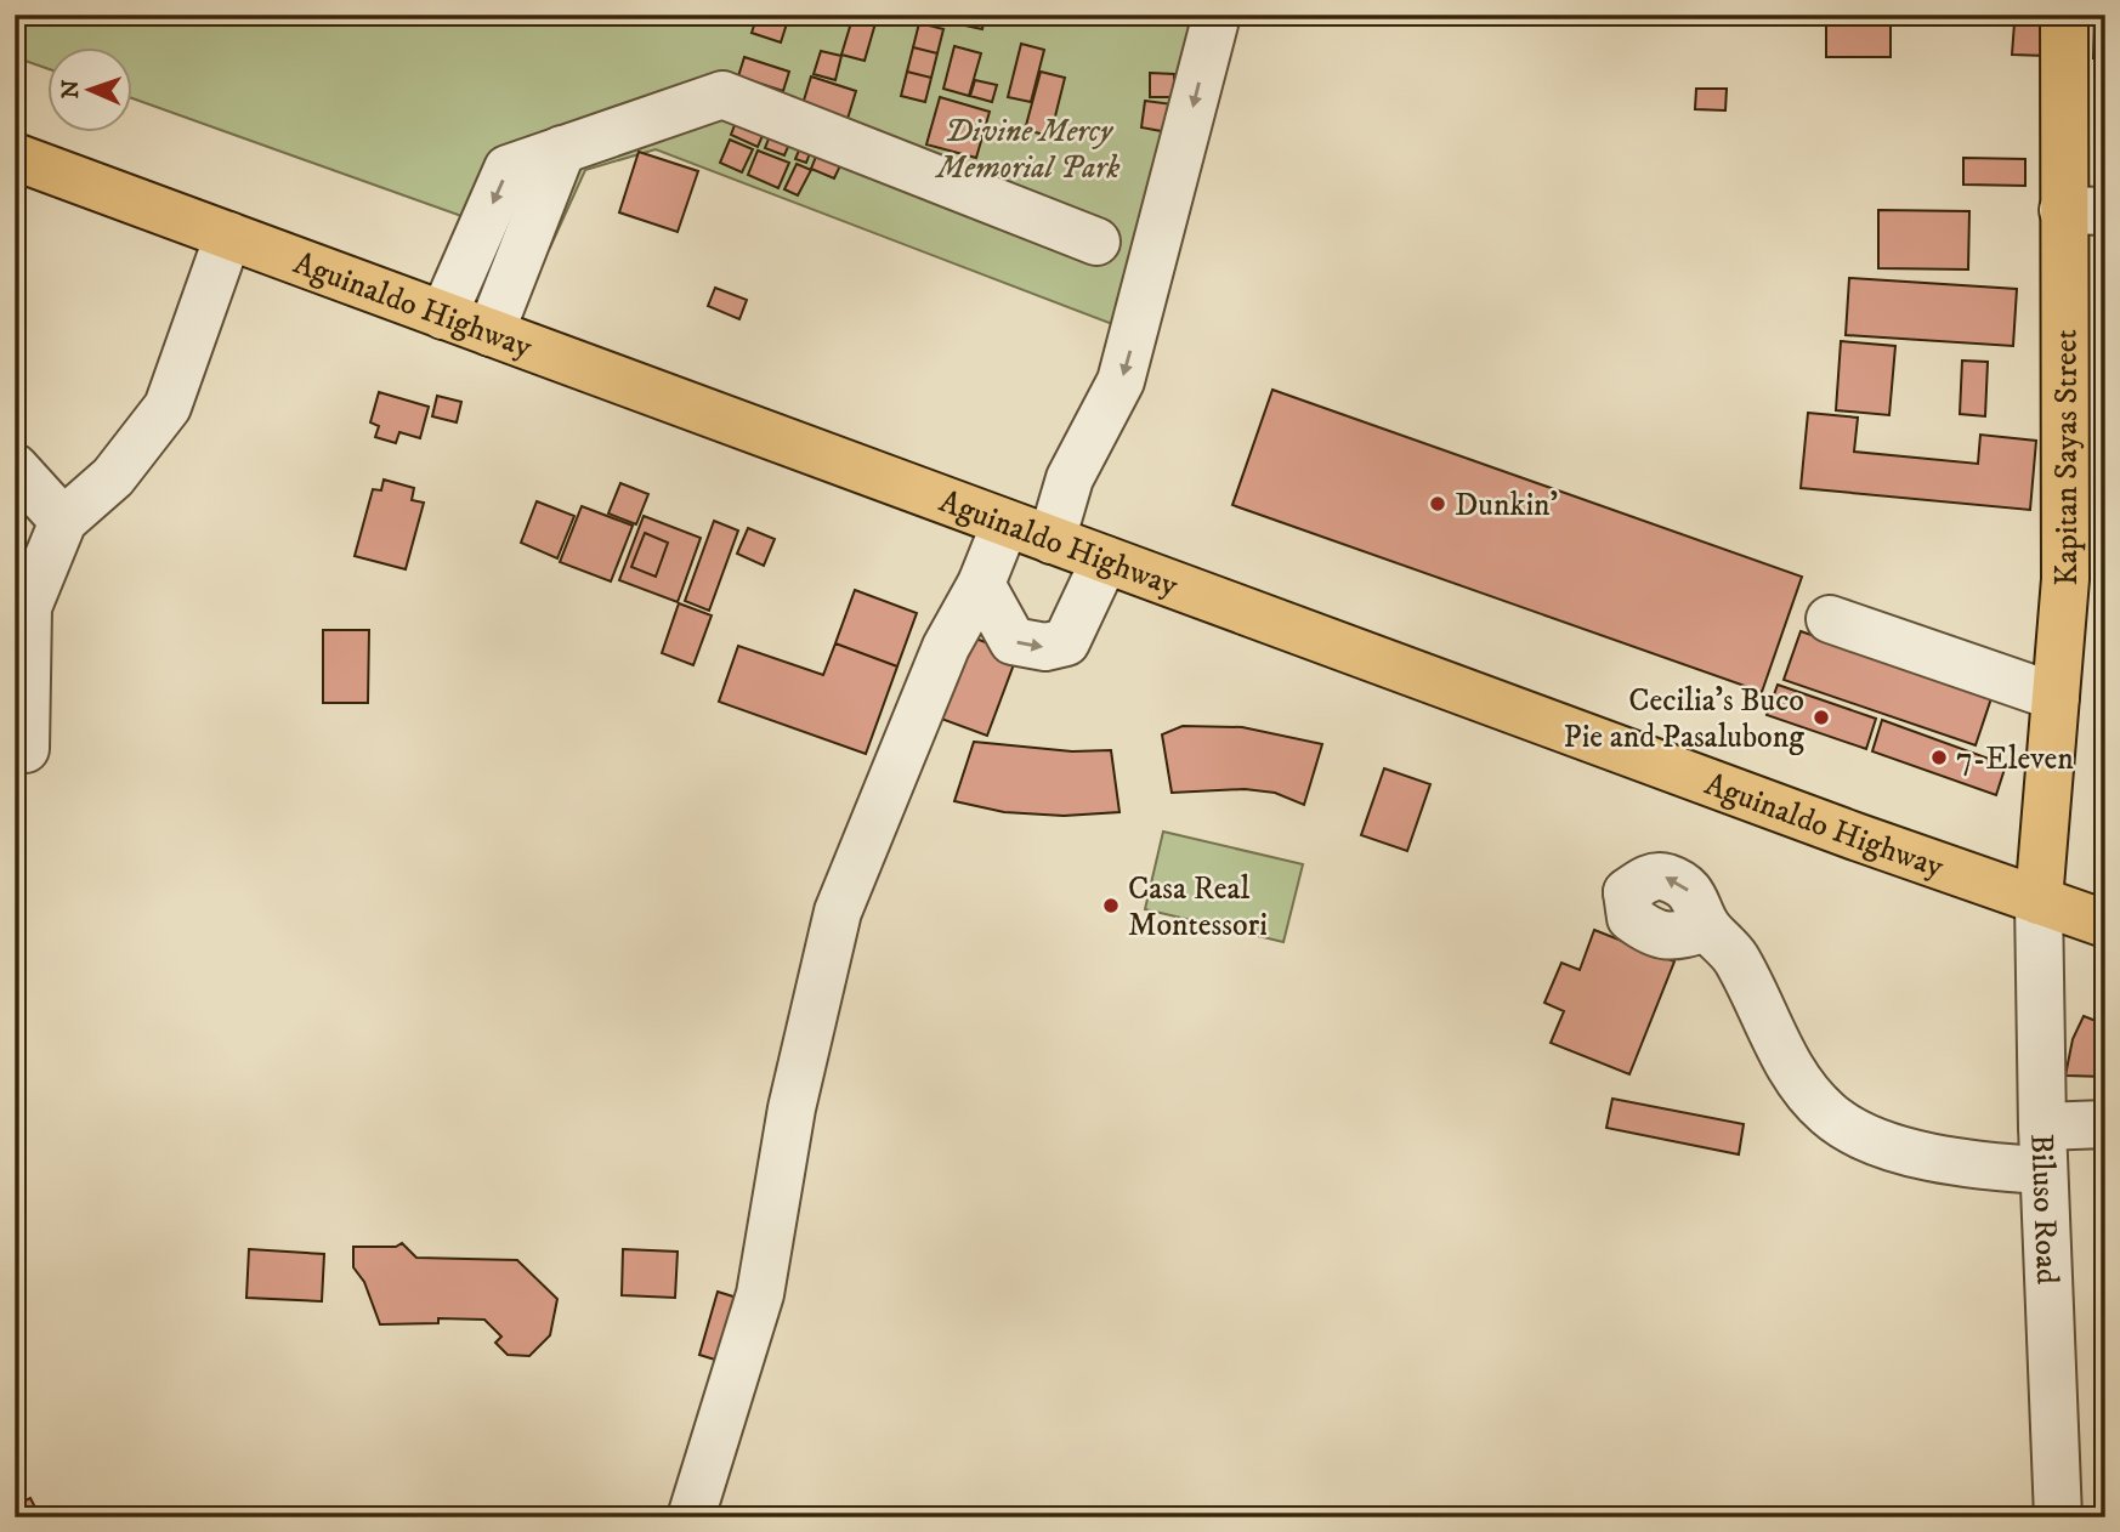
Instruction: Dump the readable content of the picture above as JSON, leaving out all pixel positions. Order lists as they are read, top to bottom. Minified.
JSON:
{"streets":{"main road":["Aguinaldo Highway","Kapitan Sayas Street"],"street":["Biluso Road"]},"crossings":[["Aguinaldo Highway","Kapitan Sayas Street"],["Aguinaldo Highway","Biluso Road"],["Kapitan Sayas Street","Biluso Road"]],"parks":["Divine Mercy Memorial Park"],"places":["Dunkin'","Cecilia's Buco Pie and Pasalubong","7-Eleven","Casa Real Montessori"],"north":"left"}
